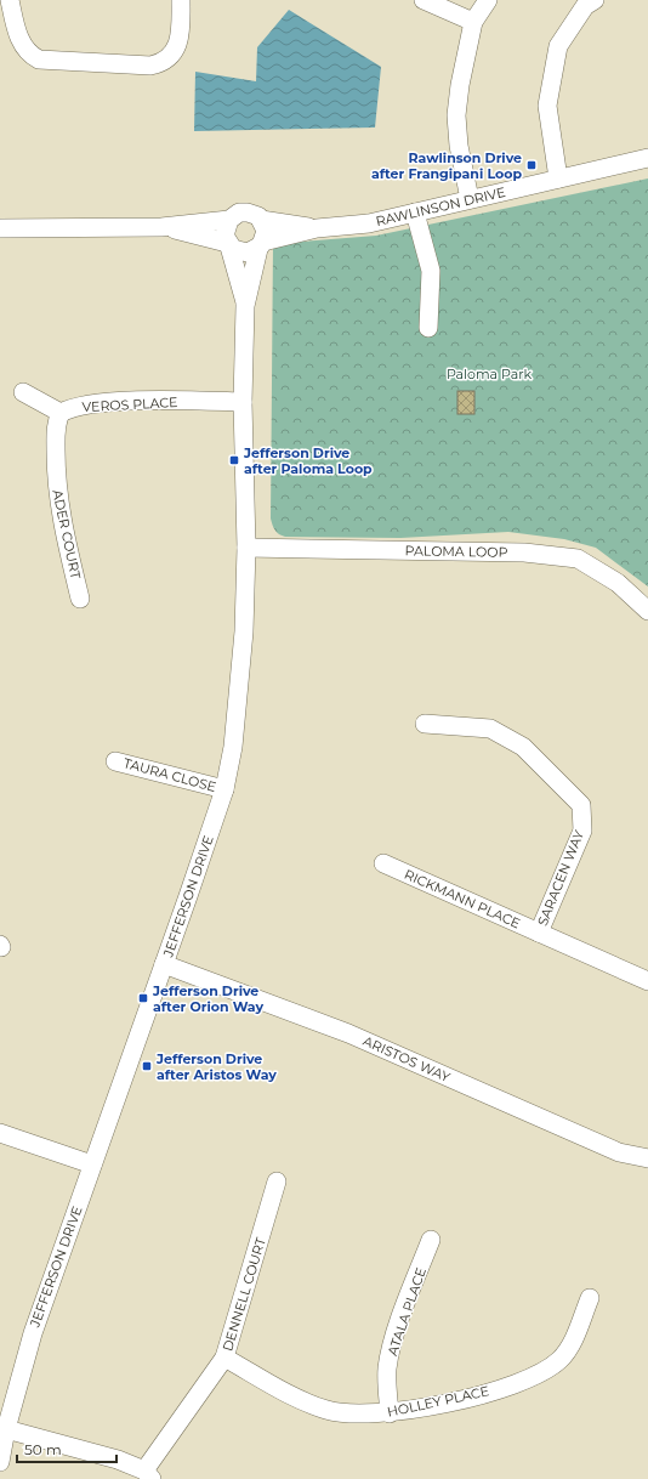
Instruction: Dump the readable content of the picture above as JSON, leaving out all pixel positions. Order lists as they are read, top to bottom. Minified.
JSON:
{"streets":{"street":["RAWLINSON DRIVE","VEROS PLACE","ADER COURT","PALOMA LOOP","TAURA CLOSE","SARACEN WAY","JEFFERSON DRIVE","RICKMANN PLACE","ARISTOS WAY","DENNELL COURT","ATALA PLACE","HOLLEY PLACE"]},"crossings":[["RAWLINSON DRIVE","JEFFERSON DRIVE"],["VEROS PLACE","ADER COURT"],["VEROS PLACE","JEFFERSON DRIVE"],["PALOMA LOOP","JEFFERSON DRIVE"],["TAURA CLOSE","JEFFERSON DRIVE"],["SARACEN WAY","RICKMANN PLACE"],["JEFFERSON DRIVE","ARISTOS WAY"],["DENNELL COURT","HOLLEY PLACE"],["ATALA PLACE","HOLLEY PLACE"]],"parks":["Paloma Park"],"places":{"transit":["Rawlinson Drive after Frangipani Loop","Jefferson Drive after Paloma Loop","Jefferson Drive after Orion Way","Jefferson Drive after Aristos Way"]},"scale_bar":"50 m"}
